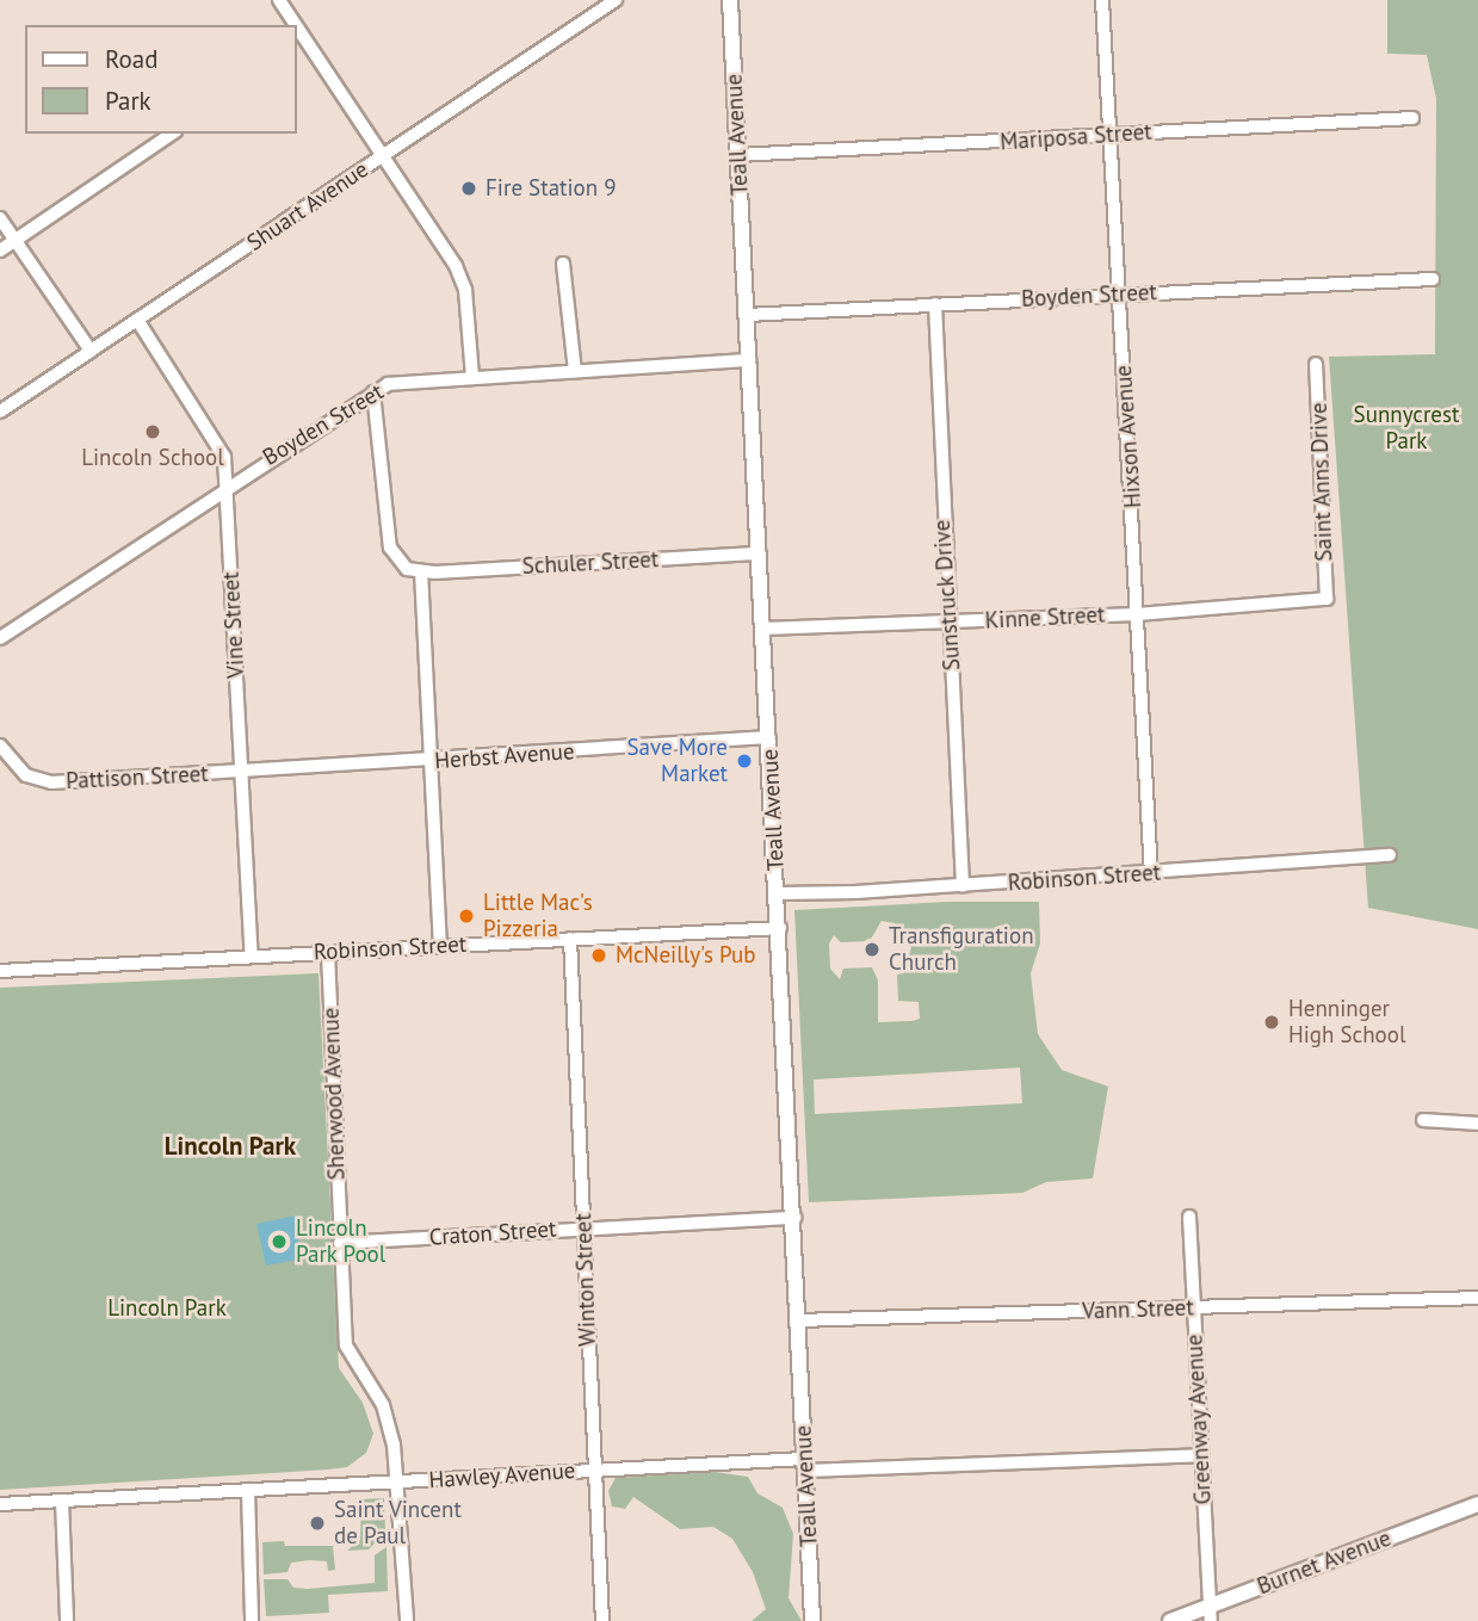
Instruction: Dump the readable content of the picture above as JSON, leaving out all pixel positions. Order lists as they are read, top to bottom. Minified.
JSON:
{"streets":{"street":["Teall Avenue","Mariposa Street","Shuart Avenue","Boyden Street","Hixson Avenue","Saint Anns Drive","Schuler Street","Sunstruck Drive","Kinne Street","Vine Street","Herbst Avenue","Pattison Street","Robinson Street","Sherwood Avenue","Craton Street","Winton Street","Vann Street","Greenway Avenue","Hawley Avenue","Burnet Avenue"]},"crossings":[["Teall Avenue","Mariposa Street"],["Teall Avenue","Boyden Street"],["Teall Avenue","Schuler Street"],["Teall Avenue","Kinne Street"],["Teall Avenue","Herbst Avenue"],["Teall Avenue","Robinson Street"],["Teall Avenue","Craton Street"],["Teall Avenue","Vann Street"],["Teall Avenue","Hawley Avenue"],["Mariposa Street","Hixson Avenue"],["Shuart Avenue","Vine Street"],["Boyden Street","Hixson Avenue"],["Boyden Street","Sunstruck Drive"],["Boyden Street","Vine Street"],["Hixson Avenue","Kinne Street"],["Hixson Avenue","Robinson Street"],["Saint Anns Drive","Kinne Street"],["Sunstruck Drive","Kinne Street"],["Sunstruck Drive","Robinson Street"],["Vine Street","Herbst Avenue"],["Vine Street","Pattison Street"],["Vine Street","Robinson Street"],["Herbst Avenue","Pattison Street"],["Robinson Street","Sherwood Avenue"],["Robinson Street","Winton Street"],["Sherwood Avenue","Craton Street"],["Sherwood Avenue","Hawley Avenue"],["Craton Street","Winton Street"],["Winton Street","Hawley Avenue"],["Vann Street","Greenway Avenue"],["Greenway Avenue","Hawley Avenue"],["Greenway Avenue","Burnet Avenue"]],"districts":["Lincoln Park"],"parks":["Sunnycrest Park","Lincoln Park"],"places":["Fire Station 9","Lincoln School","Save More Market","Little Mac's Pizzeria","Transfiguration Church","McNeilly's Pub","Henninger High School","Lincoln Park Pool","Saint Vincent de Paul"],"legend":["Road","Park"]}
